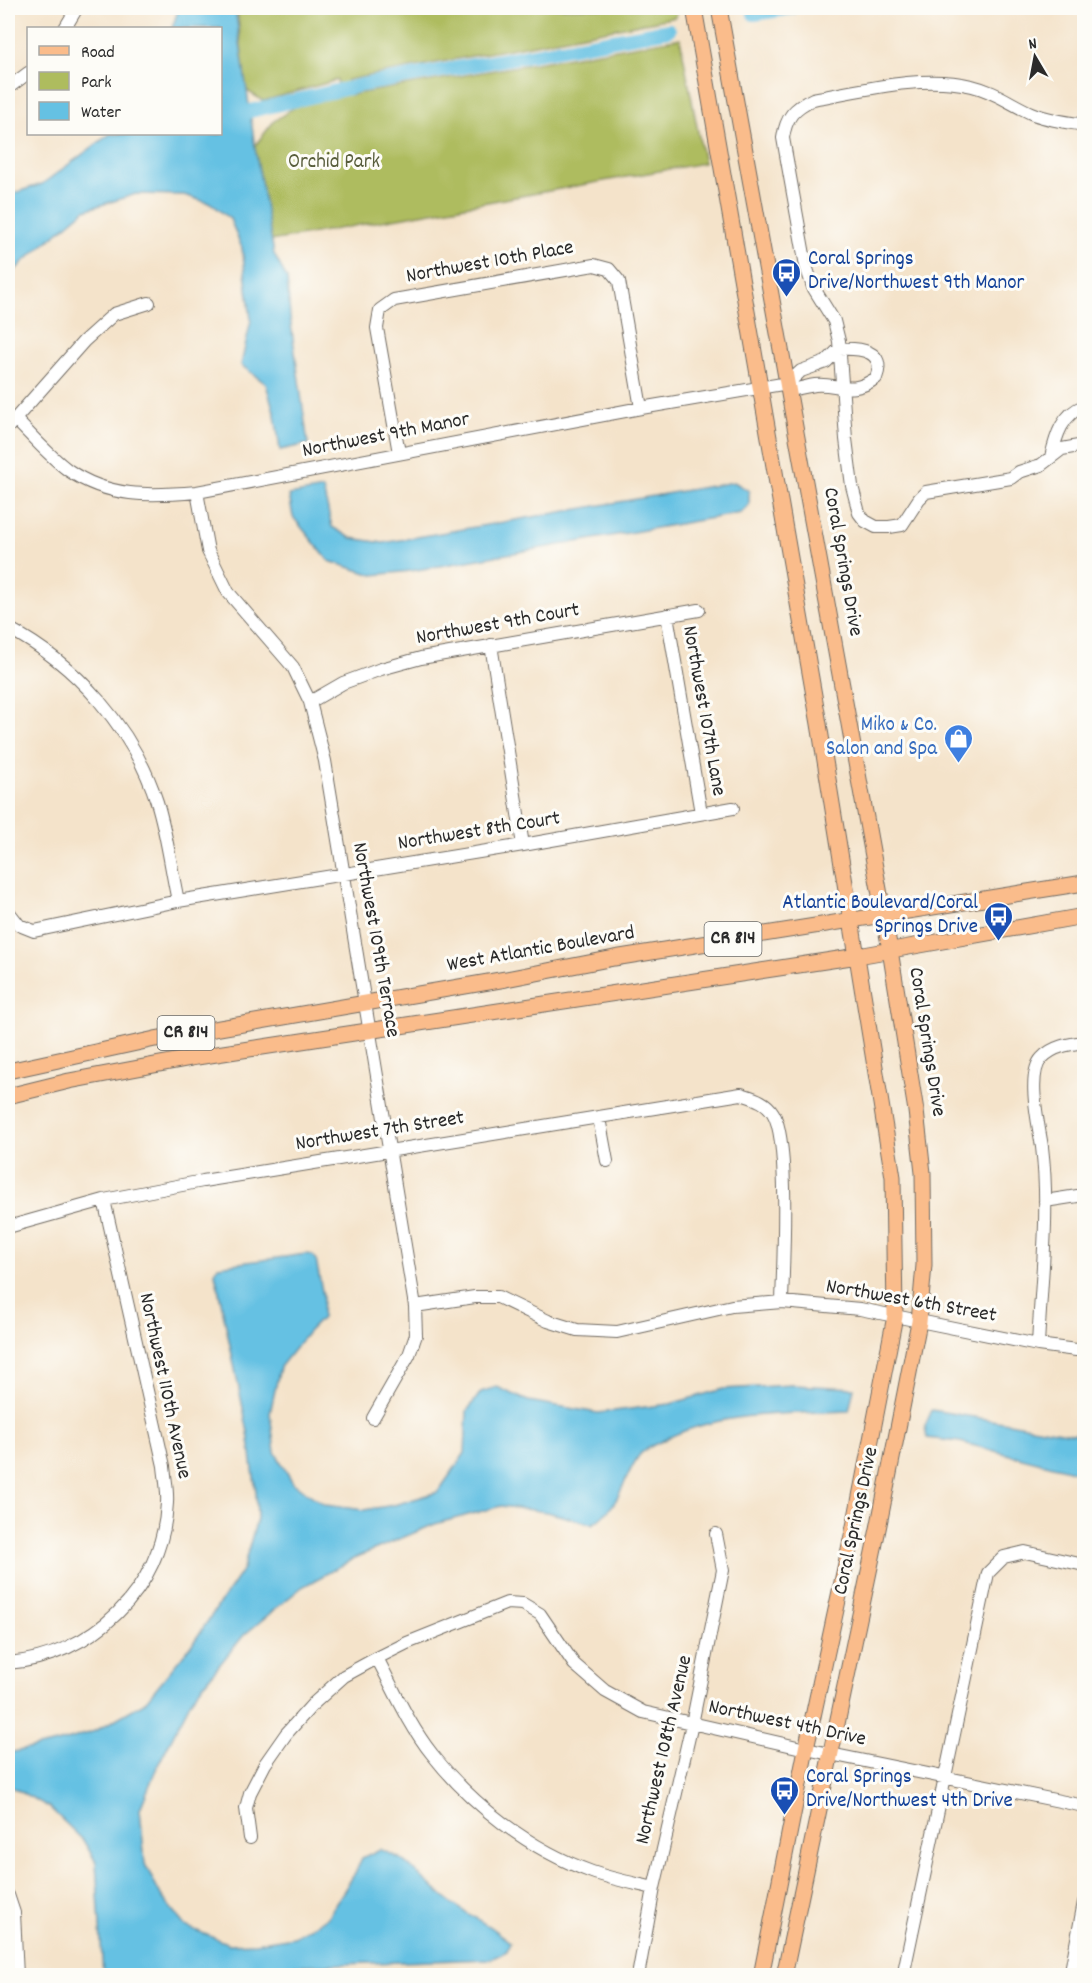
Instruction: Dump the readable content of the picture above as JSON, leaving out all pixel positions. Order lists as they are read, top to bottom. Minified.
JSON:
{"streets":{"main road":["Coral Springs Drive","CR 814","West Atlantic Boulevard"],"street":["Northwest 10th Place","Northwest 9th Manor","Northwest 9th Court","Northwest 107th Lane","Northwest 8th Court","Northwest 109th Terrace","Northwest 7th Street","Northwest 6th Street","Northwest 110th Avenue","Northwest 4th Drive","Northwest 108th Avenue"]},"crossings":[["Northwest 10th Place","Northwest 9th Manor"],["Northwest 9th Manor","Coral Springs Drive"],["Northwest 9th Manor","Northwest 109th Terrace"],["Coral Springs Drive","CR 814"],["Coral Springs Drive","West Atlantic Boulevard"],["Coral Springs Drive","Northwest 6th Street"],["Coral Springs Drive","Northwest 4th Drive"],["Northwest 9th Court","Northwest 107th Lane"],["Northwest 9th Court","Northwest 109th Terrace"],["Northwest 107th Lane","Northwest 8th Court"],["Northwest 8th Court","Northwest 109th Terrace"],["CR 814","Northwest 109th Terrace"],["Northwest 109th Terrace","West Atlantic Boulevard"],["Northwest 109th Terrace","Northwest 7th Street"],["Northwest 109th Terrace","Northwest 6th Street"],["Northwest 7th Street","Northwest 6th Street"],["Northwest 7th Street","Northwest 110th Avenue"],["Northwest 4th Drive","Northwest 108th Avenue"]],"parks":["Orchid Park"],"places":{"bus stop":["Coral Springs Drive/Northwest 9th Manor","Atlantic Boulevard/Coral Springs Drive","Coral Springs Drive/Northwest 4th Drive"],"shop":["Miko & Co. Salon and Spa"]},"legend":["Road","Park","Water"],"north":"top"}
